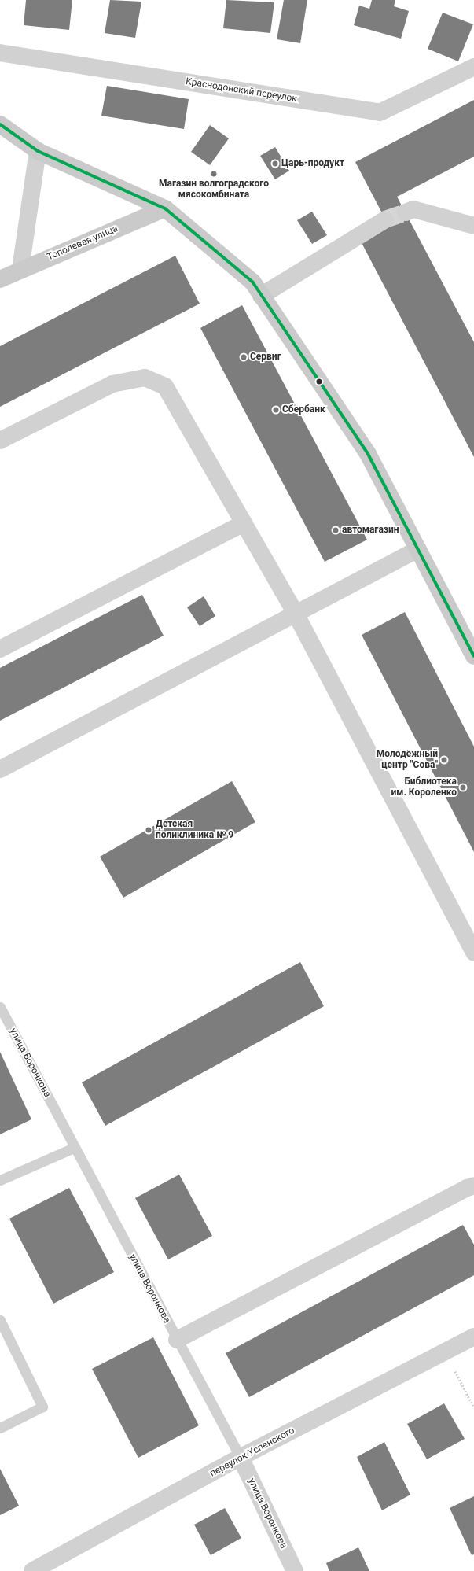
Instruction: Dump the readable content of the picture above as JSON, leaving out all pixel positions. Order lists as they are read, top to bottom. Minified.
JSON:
{"streets":{"main road":["Тополевая улица"],"street":["Краснодонский переулок","улица Воронкова","переулок Успенского"]},"crossings":[["улица Воронкова","переулок Успенского"]],"places":["Царь-продукт","Магазин волгоградского мясокомбината","Сервиг","Сбербанк","автомагазин","Молодёжный центр \"Сова\"","Библиотека им. Короленко","Детская поликлиника № 9"]}
